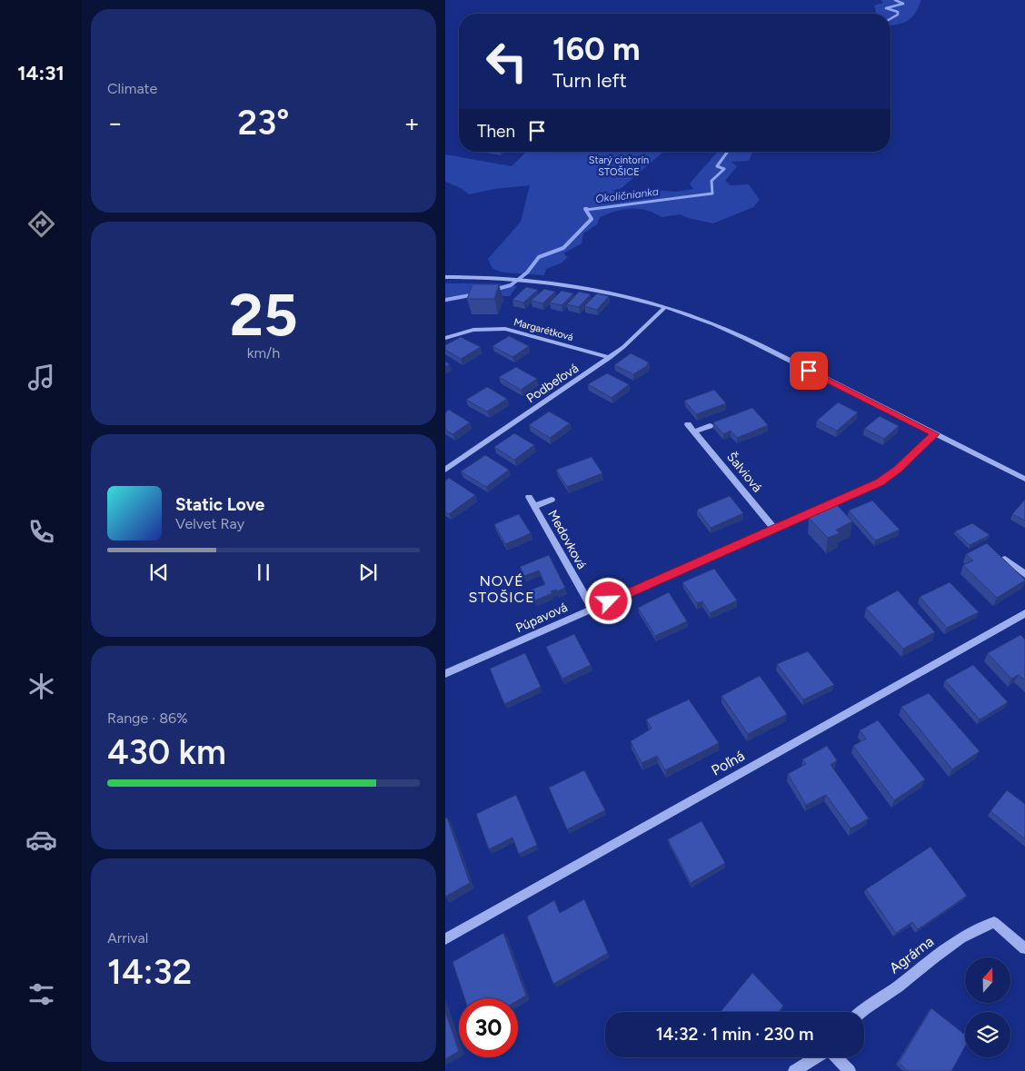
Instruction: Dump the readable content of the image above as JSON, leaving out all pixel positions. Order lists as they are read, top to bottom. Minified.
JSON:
{"streets":{"street":["Margarétková","Podbeľová","Šalviová","Medovková","Púpavová","Poľná","Agrárna"]},"crossings":[["Margarétková","Podbeľová"],["Šalviová","Púpavová"],["Medovková","Púpavová"]],"districts":["NOVÉ STOŠICE"],"water":["Okoličnianka"],"parks":["Starý cintorín STOŠICE"],"north":"top","page":{"tabs":"14:31","tile":["Climate",["25","km/h"],["Range · 86%","430 km"],["Arrival","14:32"]],"turn":["160 m","Turn left"],"heat":["−","23°","+"],"then":"Then","song":["Static Love","Velvet Ray"],"limit":"30","trip":"14:32 · 1 min · 230 m"}}
